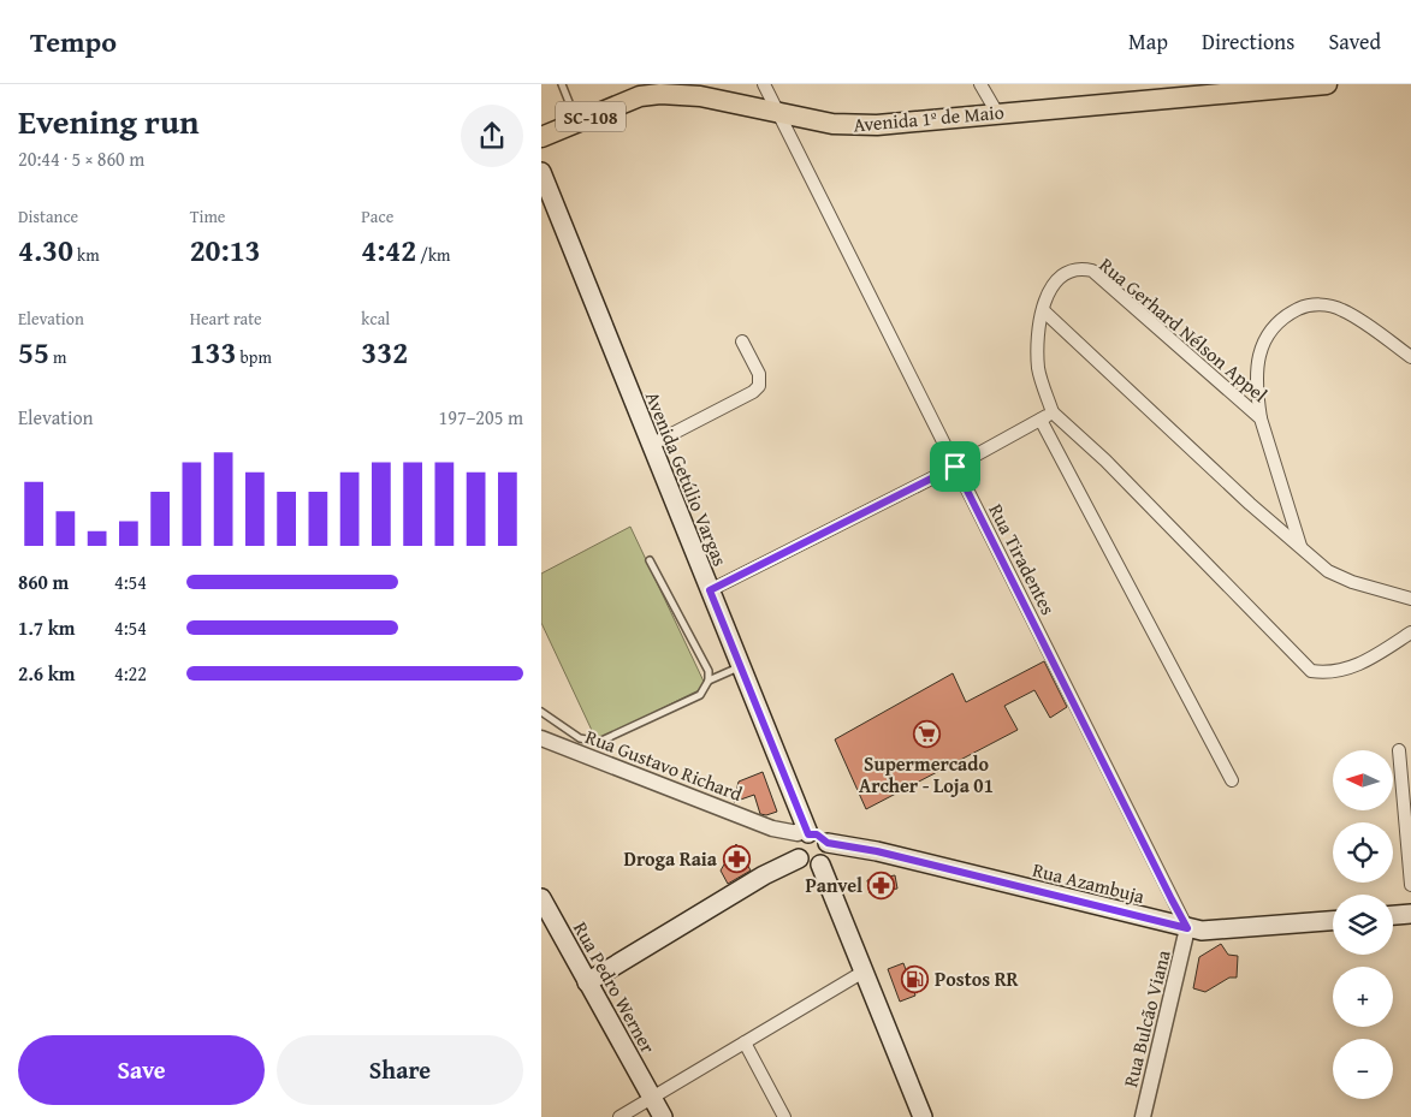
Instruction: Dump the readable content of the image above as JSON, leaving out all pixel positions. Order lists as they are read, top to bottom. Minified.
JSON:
{"streets":{"main road":["SC-108","Avenida 1º de Maio","Avenida Getúlio Vargas","Rua Azambuja","Rua Pedro Werner"],"street":["Rua Gerhard Nélson Appel","Rua Tiradentes","Rua Gustavo Richard","Rua Bulcão Viana"]},"crossings":[["Avenida 1º de Maio","Rua Tiradentes"],["Avenida Getúlio Vargas","Rua Gustavo Richard"],["Avenida Getúlio Vargas","Rua Azambuja"],["Rua Tiradentes","Rua Azambuja"],["Rua Tiradentes","Rua Bulcão Viana"],["Rua Gustavo Richard","Rua Azambuja"],["Rua Azambuja","Rua Bulcão Viana"]],"places":{"supermarket":["Supermercado Archer - Loja 01"],"pharmacy":["Droga Raia","Panvel"],"fuel station":["Postos RR"]},"north":"left","page":{"header":"Tempo","nav":["Map","Directions","Saved"],"heading":["Evening run","20:44 · 5 × 860 m"],"stats":[["Distance","4.30 km"],["Time","20:13"],["Pace","4:42 /km"],["Elevation","55 m"],["Heart rate","133 bpm"],["kcal","332"]],"chart":["Elevation","197–205 m"],"list":[{"name":"860 m","note":"4:54"},{"name":"1.7 km","note":"4:54"},{"name":"2.6 km","note":"4:22"}],"map_buttons":["+","−"],"buttons":["Save","Share"]}}
